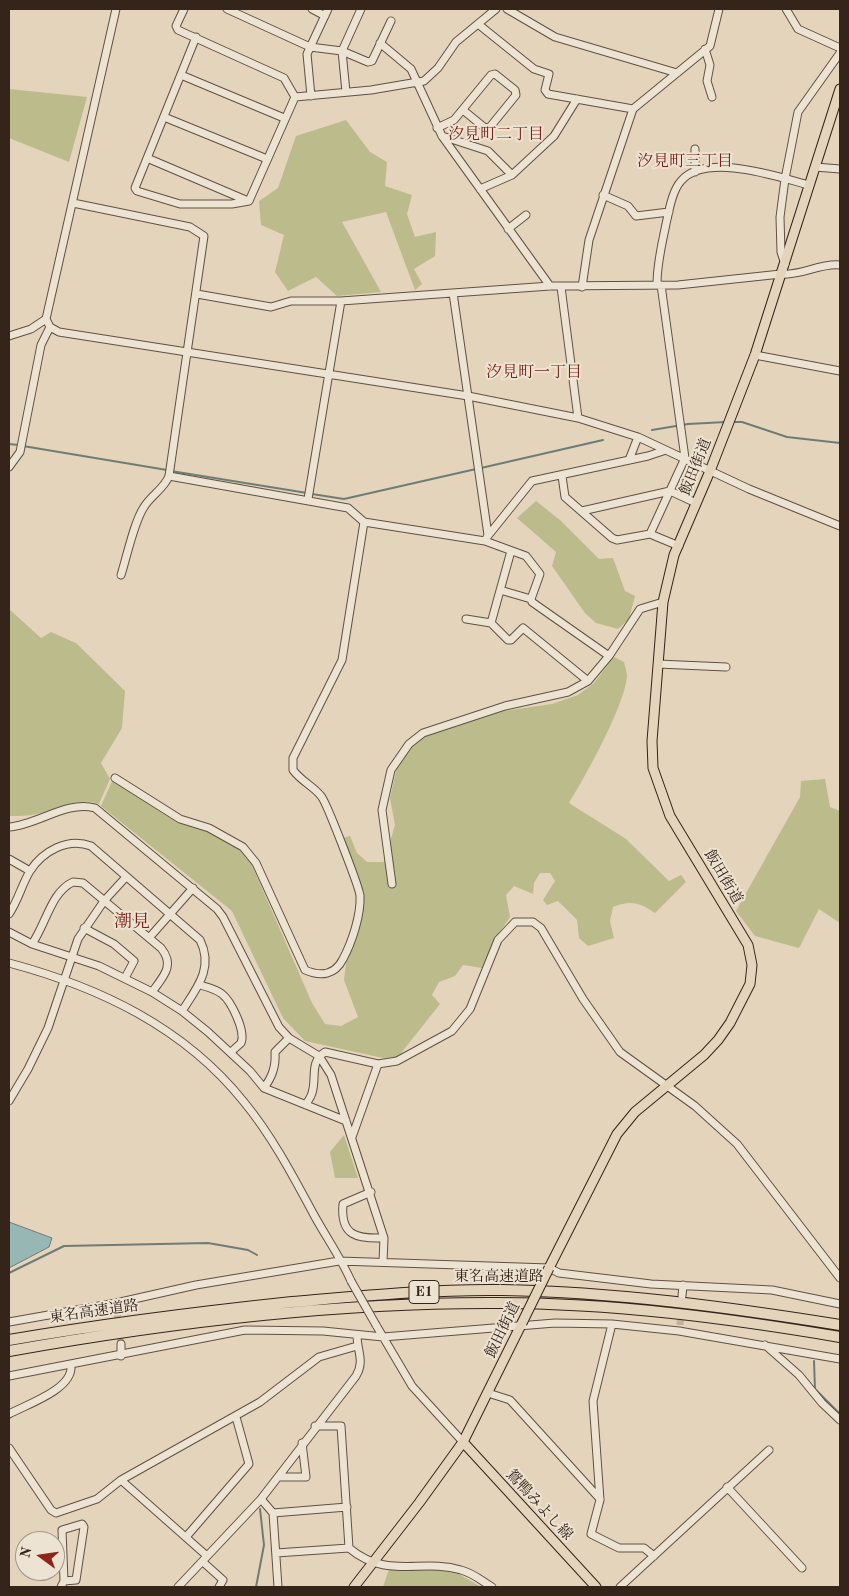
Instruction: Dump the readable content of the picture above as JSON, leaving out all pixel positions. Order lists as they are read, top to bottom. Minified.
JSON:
{"streets":{"highway":["東名高速道路","E1"],"main road":["飯田街道","鴛鴨みよし線"]},"crossings":[["飯田街道","鴛鴨みよし線"]],"districts":["汐見町二丁目","汐見町三丁目","汐見町一丁目","潮見"],"north":"left"}
